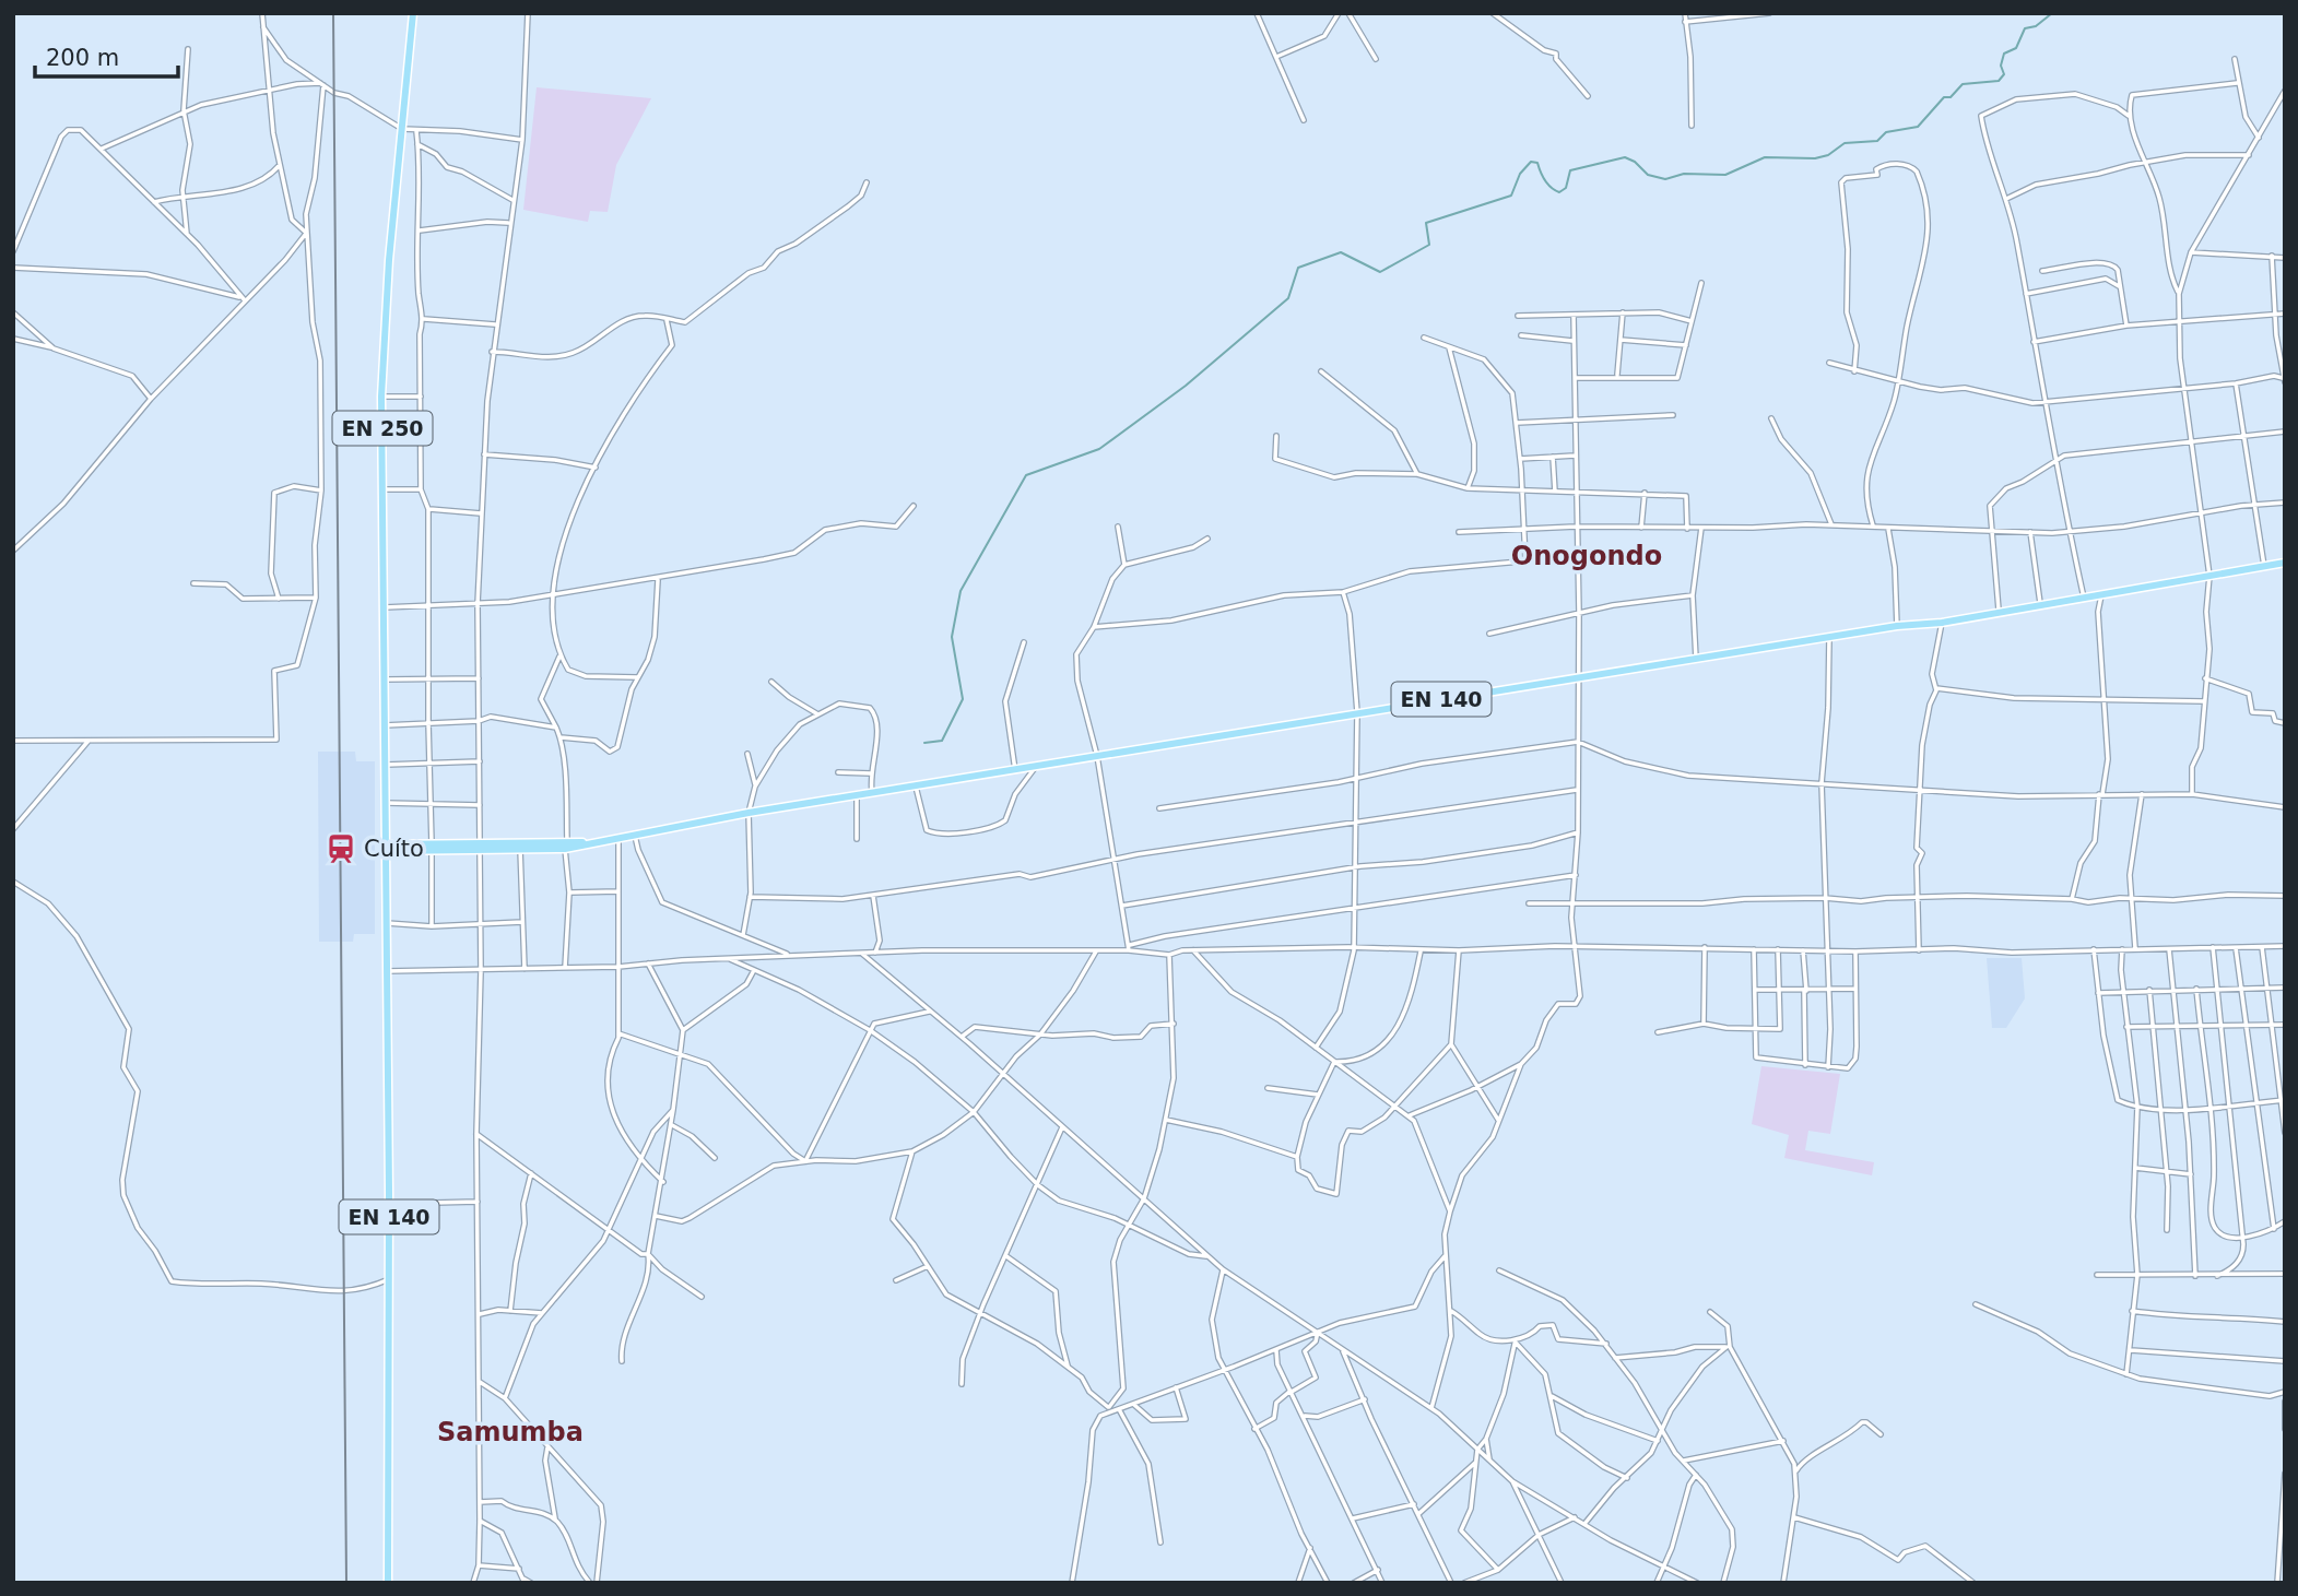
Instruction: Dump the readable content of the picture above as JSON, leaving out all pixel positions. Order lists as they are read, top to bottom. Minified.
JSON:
{"streets":{"main road":["EN 250","EN 140"]},"crossings":[["EN 250","EN 140"]],"districts":["Onogondo","Samumba"],"places":{"station":["Cuíto"]},"scale_bar":"200 m"}
